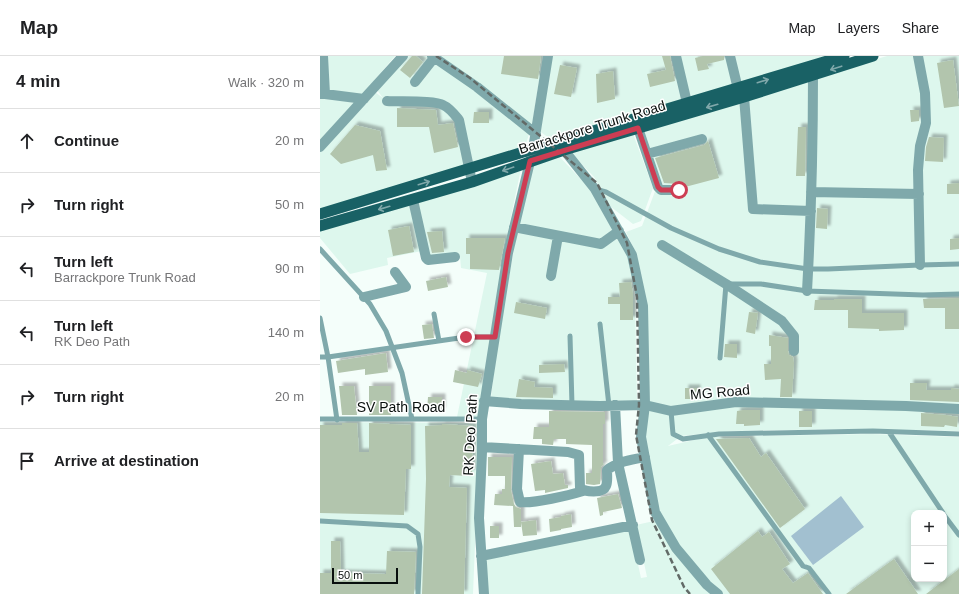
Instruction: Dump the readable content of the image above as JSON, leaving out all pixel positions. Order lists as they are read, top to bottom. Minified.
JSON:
{"streets":{"main road":["Barrackpore Trunk Road"],"street":["MG Road","RK Deo Path"],"lane":["SV Path Road"]},"crossings":[["Barrackpore Trunk Road","RK Deo Path"],["MG Road","RK Deo Path"],["SV Path Road","RK Deo Path"]],"scale_bar":"50 m","page":{"header":"Map","nav":["Map","Layers","Share"],"heading":["4 min","Walk · 320 m"],"list":[["Continue","20 m"],["Turn right","50 m"],["Turn left","Barrackpore Trunk Road","90 m"],["Turn left","RK Deo Path","140 m"],["Turn right","20 m"],"Arrive at destination"],"map_buttons":["+","−"],"scale":"50 m"}}
